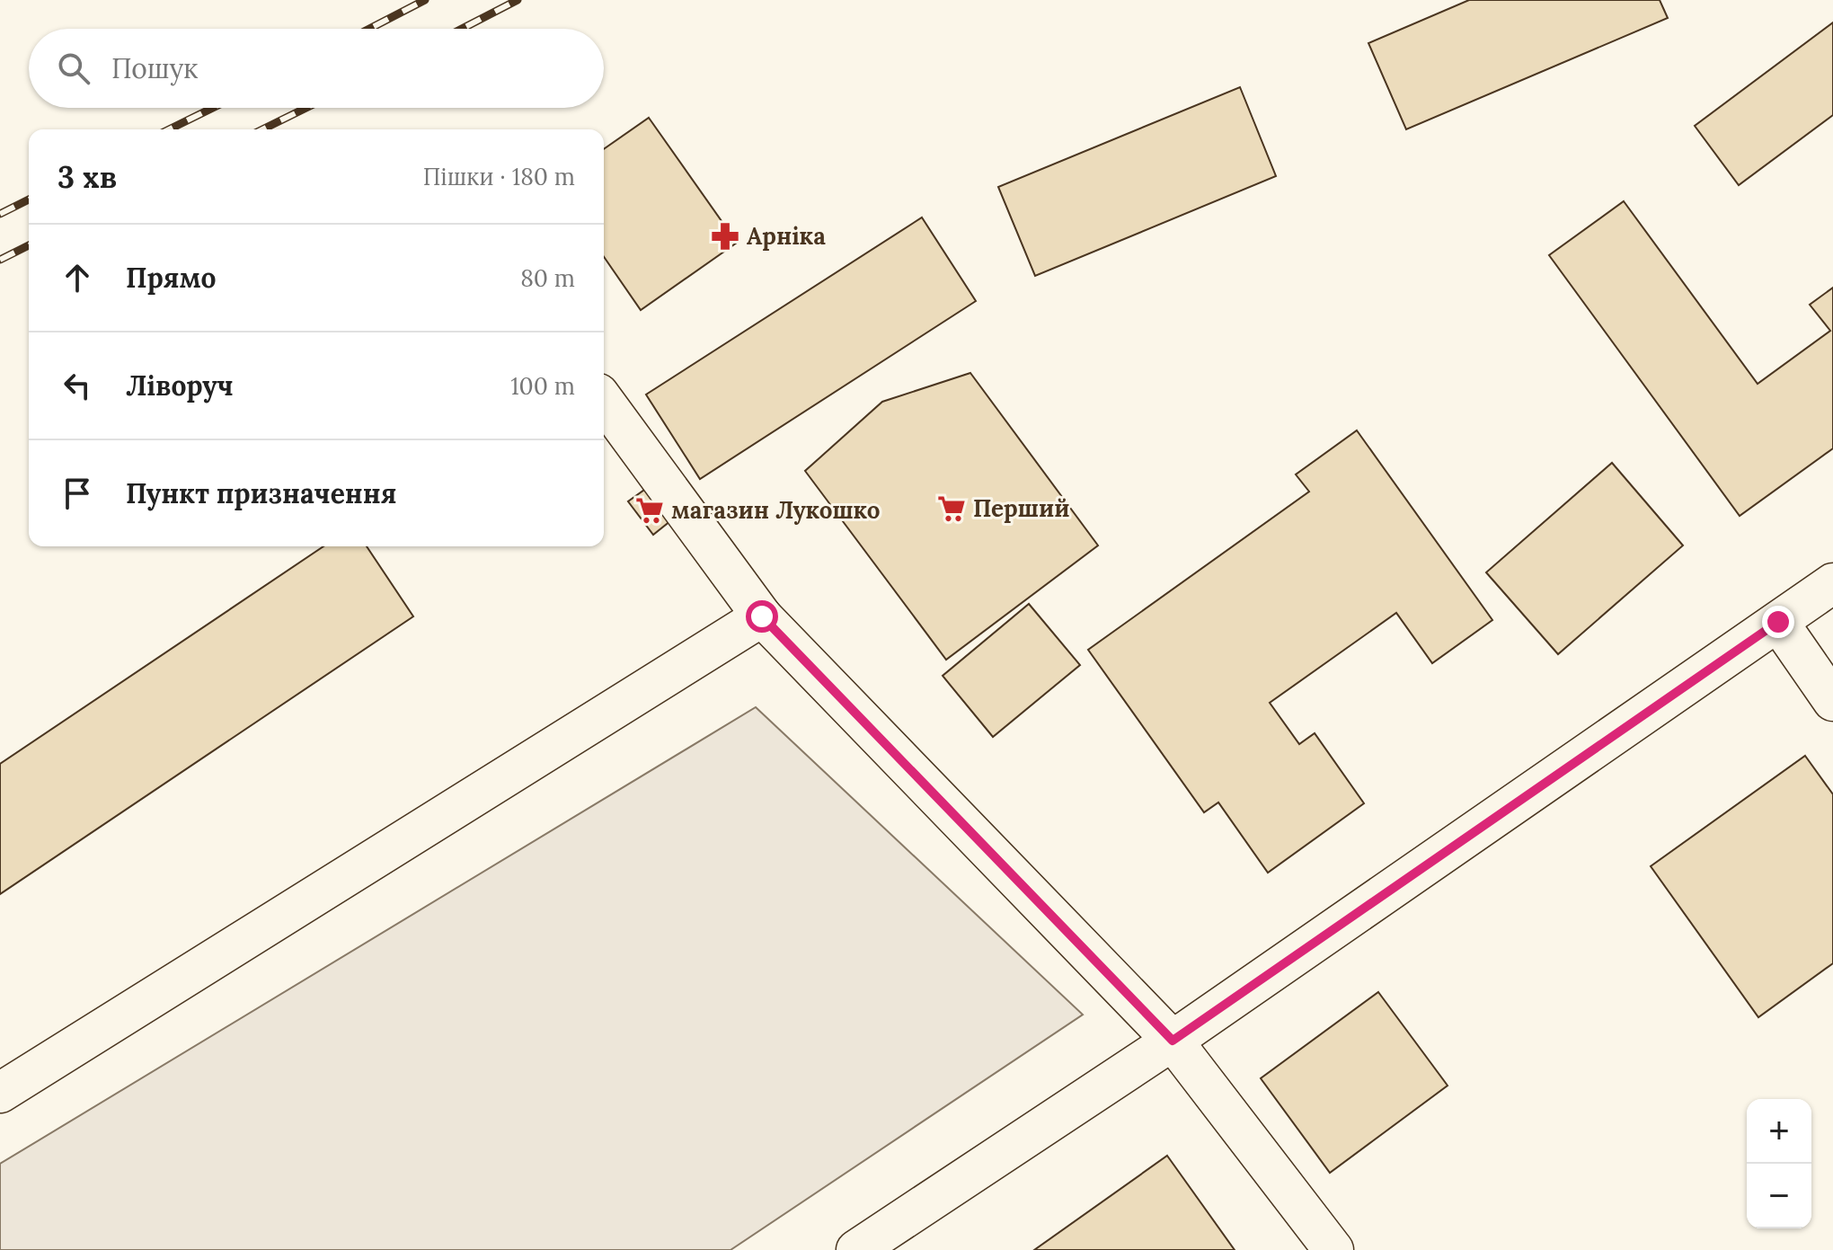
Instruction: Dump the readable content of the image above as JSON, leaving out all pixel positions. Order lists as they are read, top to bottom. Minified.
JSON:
{"places":{"pharmacy":["Арніка"],"supermarket":["Перший","магазин Лукошко"]},"page":{"search":"Пошук","heading":["3 хв","Пішки · 180 m"],"list":[["Прямо","80 m"],["Ліворуч","100 m"],"Пункт призначення"],"map_buttons":["+","−"]}}
